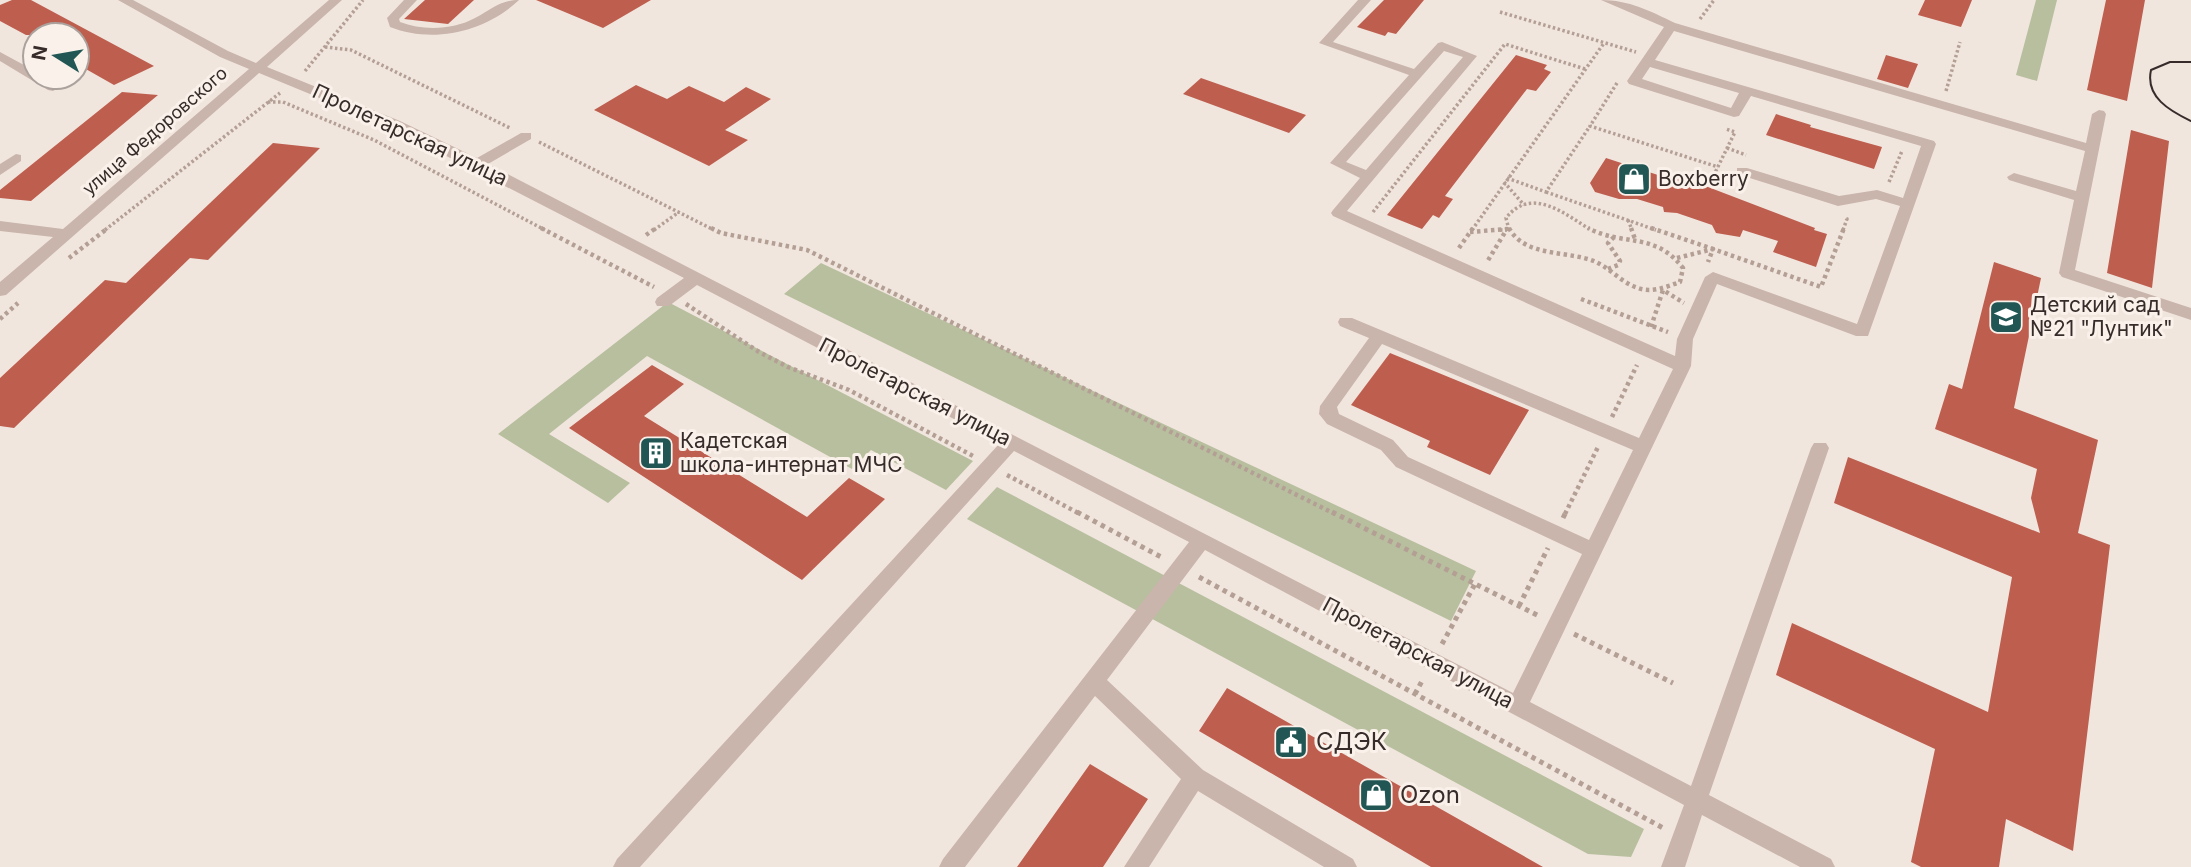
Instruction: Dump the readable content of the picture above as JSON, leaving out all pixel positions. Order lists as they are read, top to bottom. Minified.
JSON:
{"streets":{"street":["улица Федоровского","Пролетарская улица"]},"crossings":[["улица Федоровского","Пролетарская улица"]],"places":{"shop":["Boxberry","Ozon"],"school or university":["Детский сад №21 \"Лунтик\""],"building":["Кадетская школа-интернат МЧС"],"public building":["СДЭК"]},"north":"left"}
